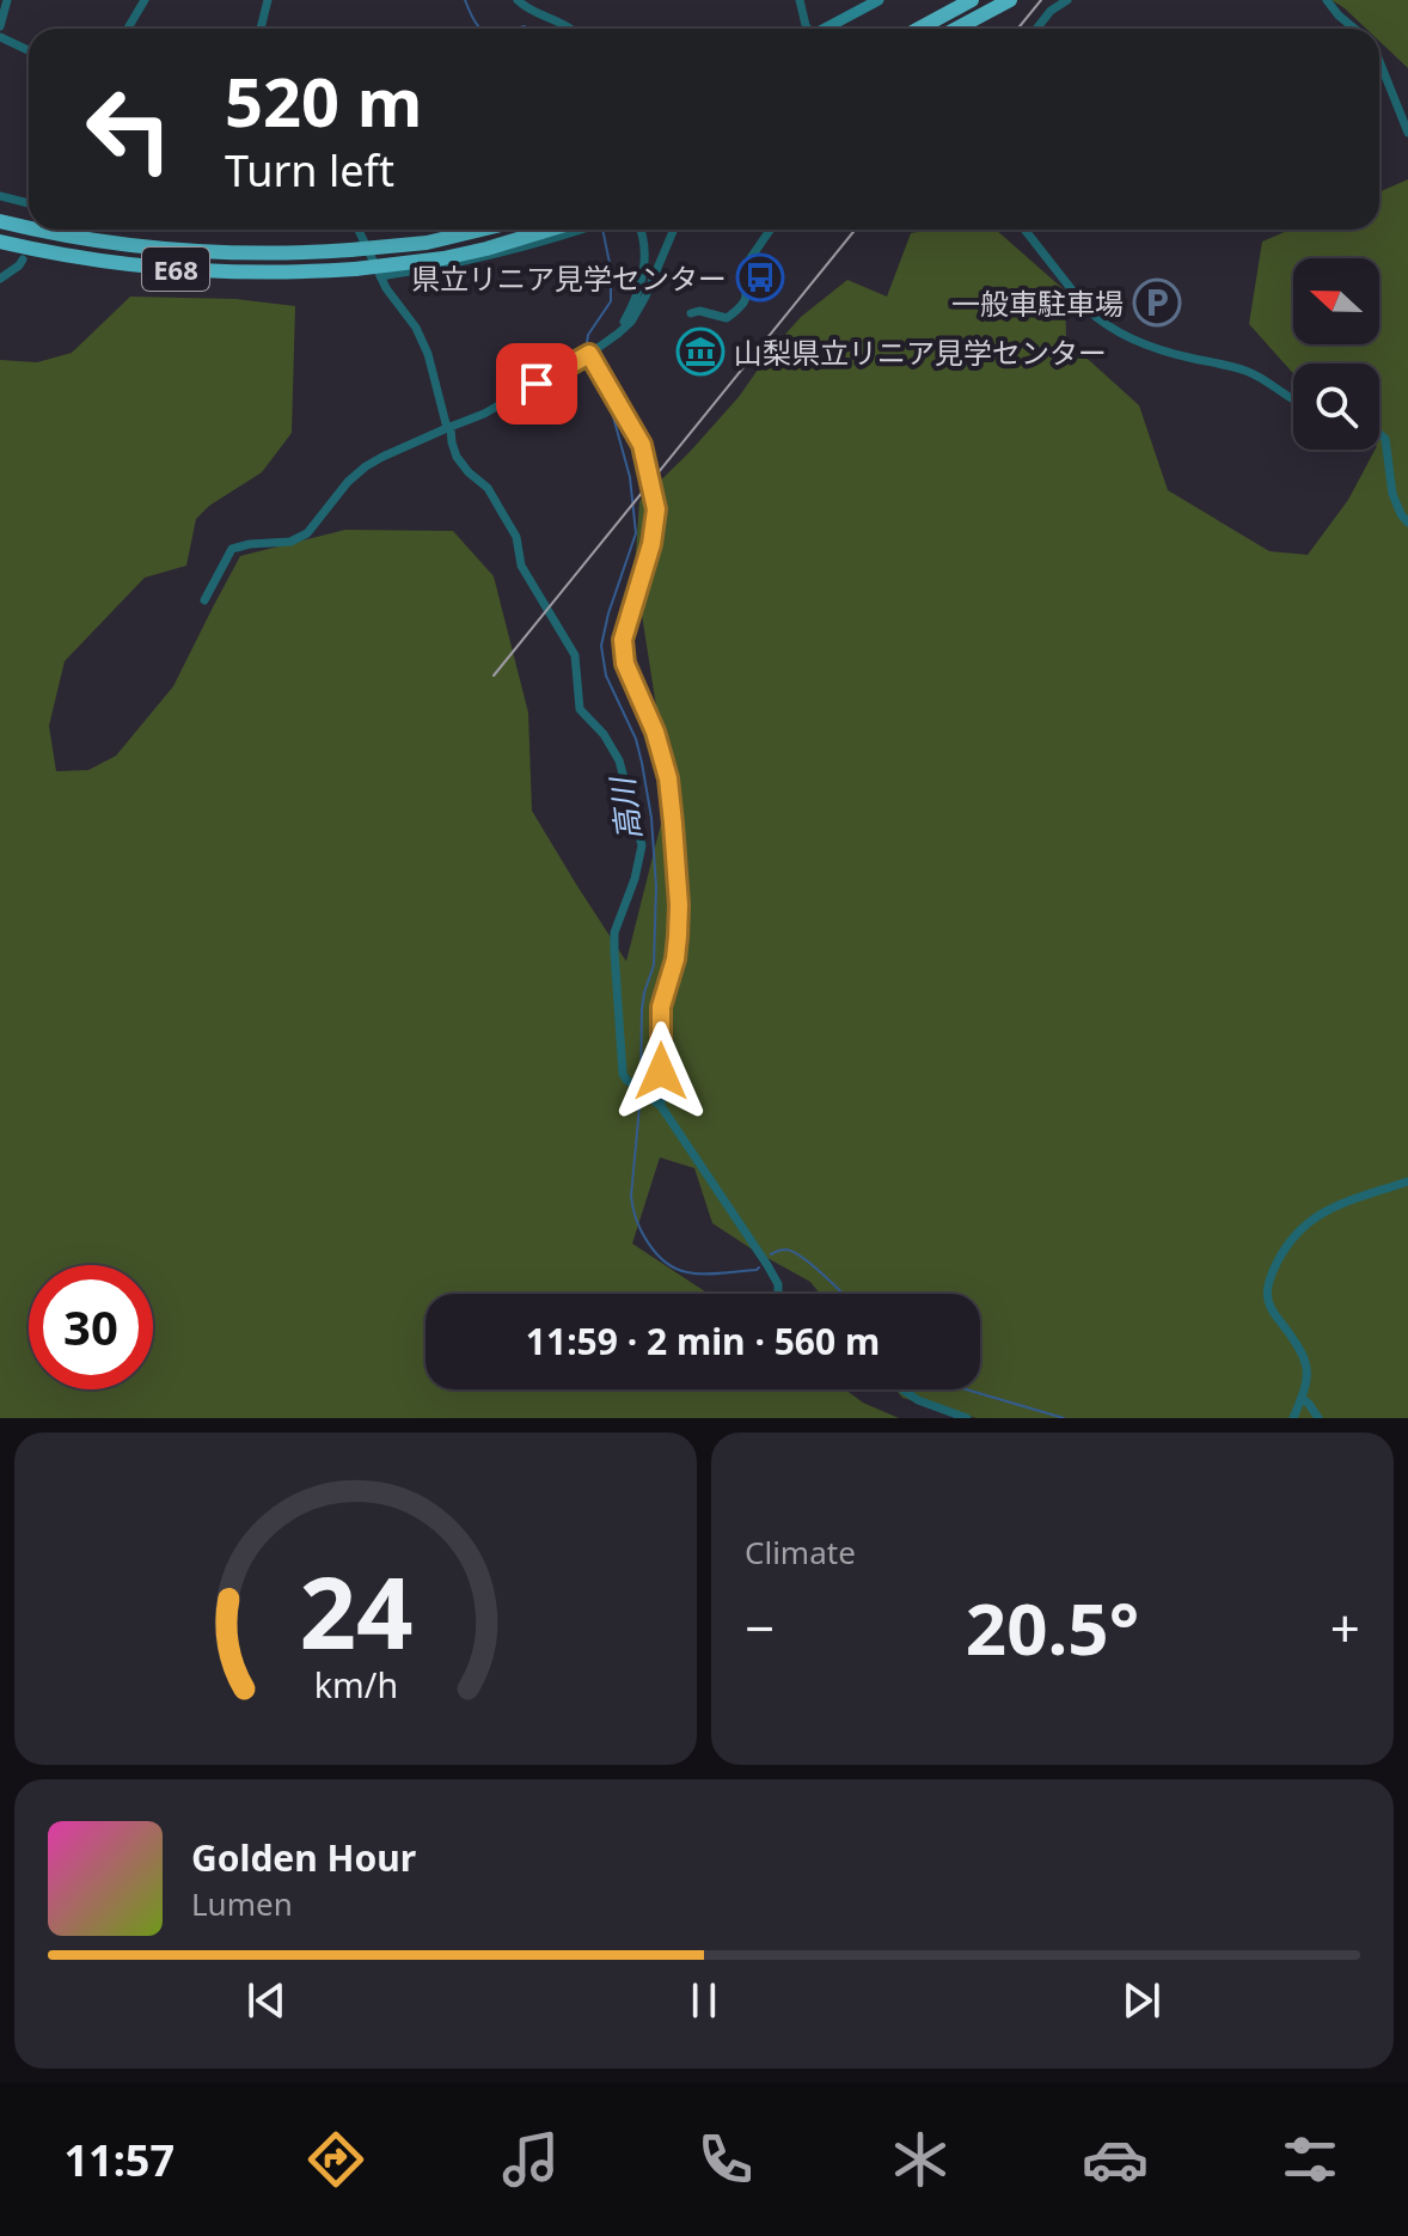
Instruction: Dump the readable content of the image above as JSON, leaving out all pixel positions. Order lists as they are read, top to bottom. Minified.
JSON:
{"streets":{"highway":["E68"]},"water":["高川"],"places":{"bus stop":["県立リニア見学センター"],"parking":["一般車駐車場"],"museum":["山梨県立リニア見学センター"]},"north":"left","page":{"turn":["520 m","Turn left"],"limit":"30","trip":"11:59 · 2 min · 560 m","tile":"Climate","heat":["−","20.5°","+"],"song":["Golden Hour","Lumen"],"tabs":"11:57","gauge":["24","km/h"]}}
